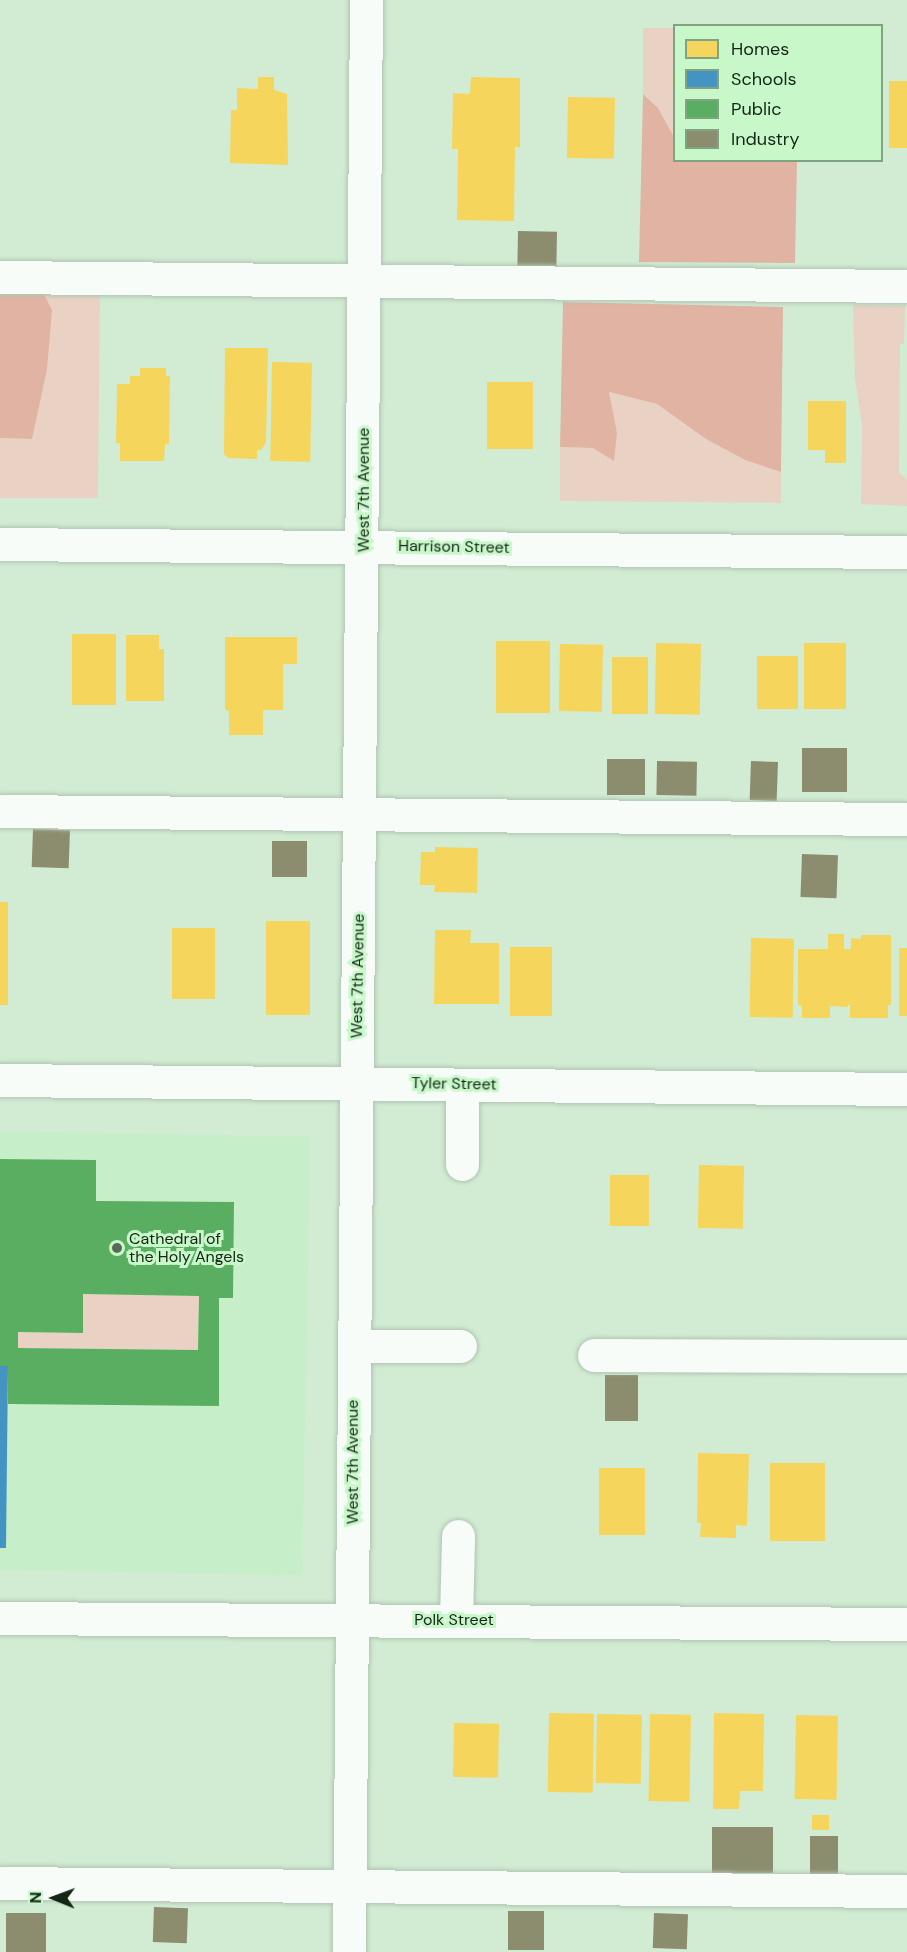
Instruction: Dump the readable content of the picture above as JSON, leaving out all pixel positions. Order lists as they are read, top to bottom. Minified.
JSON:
{"streets":{"street":["West 7th Avenue","Harrison Street","Tyler Street","Polk Street"]},"crossings":[["West 7th Avenue","Harrison Street"],["West 7th Avenue","Tyler Street"],["West 7th Avenue","Polk Street"]],"places":["Cathedral of the Holy Angels"],"legend":["Homes","Schools","Public","Industry"],"north":"left"}
